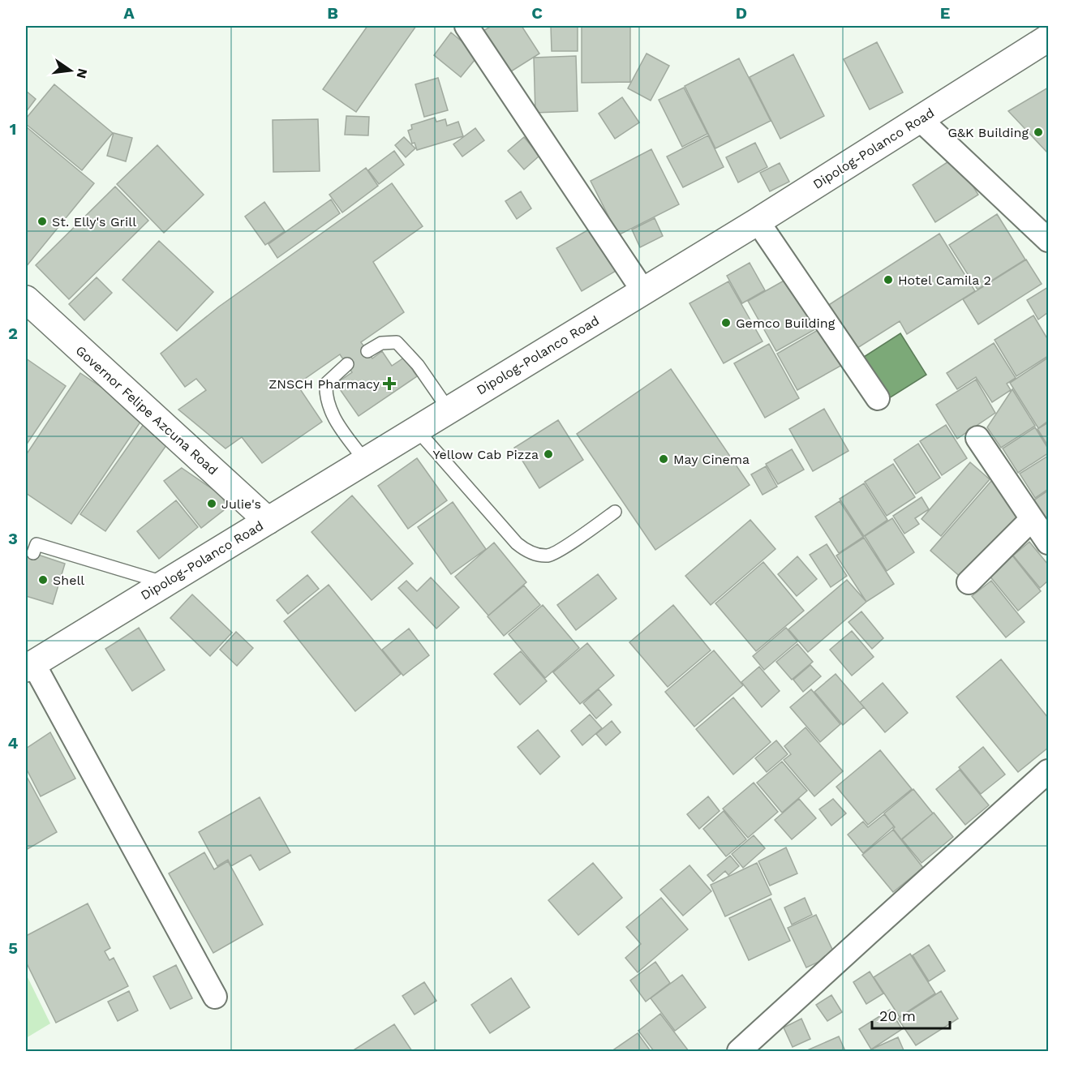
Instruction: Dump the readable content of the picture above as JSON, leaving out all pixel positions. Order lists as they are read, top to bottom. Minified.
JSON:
{"streets":{"main road":["Dipolog-Polanco Road","Governor Felipe Azcuna Road"]},"crossings":[["Dipolog-Polanco Road","Governor Felipe Azcuna Road"]],"places":{"other":["G&K Building","St. Elly's Grill","Hotel Camila 2","Gemco Building","Yellow Cab Pizza","May Cinema","Julie's","Shell"],"health":["ZNSCH Pharmacy"]},"scale_bar":"20 m","north":"right","grid":{"columns":["A","B","C","D","E"],"rows":["1","2","3","4","5"]}}
